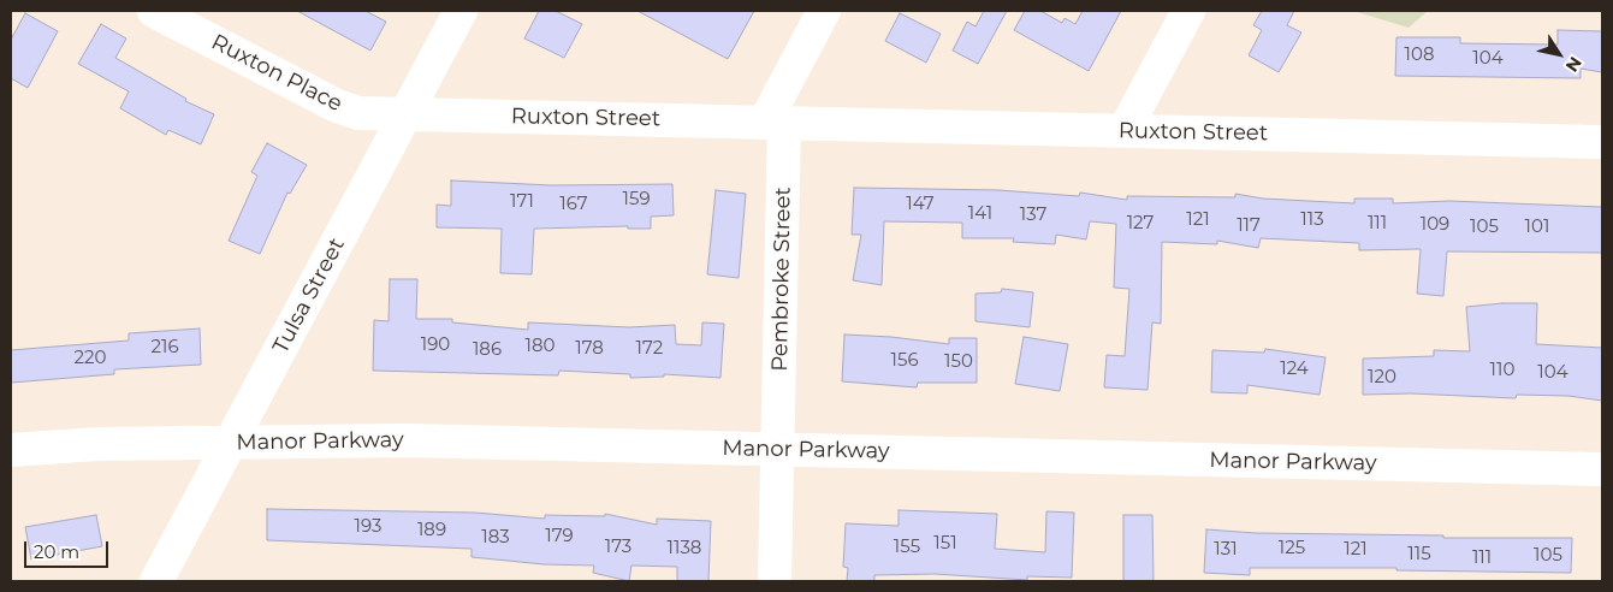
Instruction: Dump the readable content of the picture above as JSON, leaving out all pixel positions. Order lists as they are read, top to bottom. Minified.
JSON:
{"streets":{"street":["Ruxton Place","Ruxton Street","Pembroke Street","Tulsa Street","Manor Parkway"]},"crossings":[["Ruxton Place","Ruxton Street"],["Ruxton Place","Tulsa Street"],["Ruxton Street","Pembroke Street"],["Ruxton Street","Tulsa Street"],["Pembroke Street","Manor Parkway"],["Tulsa Street","Manor Parkway"]],"house_numbers":["108","104","159","171","167","147","141","137","121","113","127","111","109","117","105","101","190","180","216","178","172","186","220","156","150","124","110","104","120","193","189","179","183","151","173","155","1138","125","131","121","115","105","111"],"scale_bar":"20 m","north":"bottom right"}
